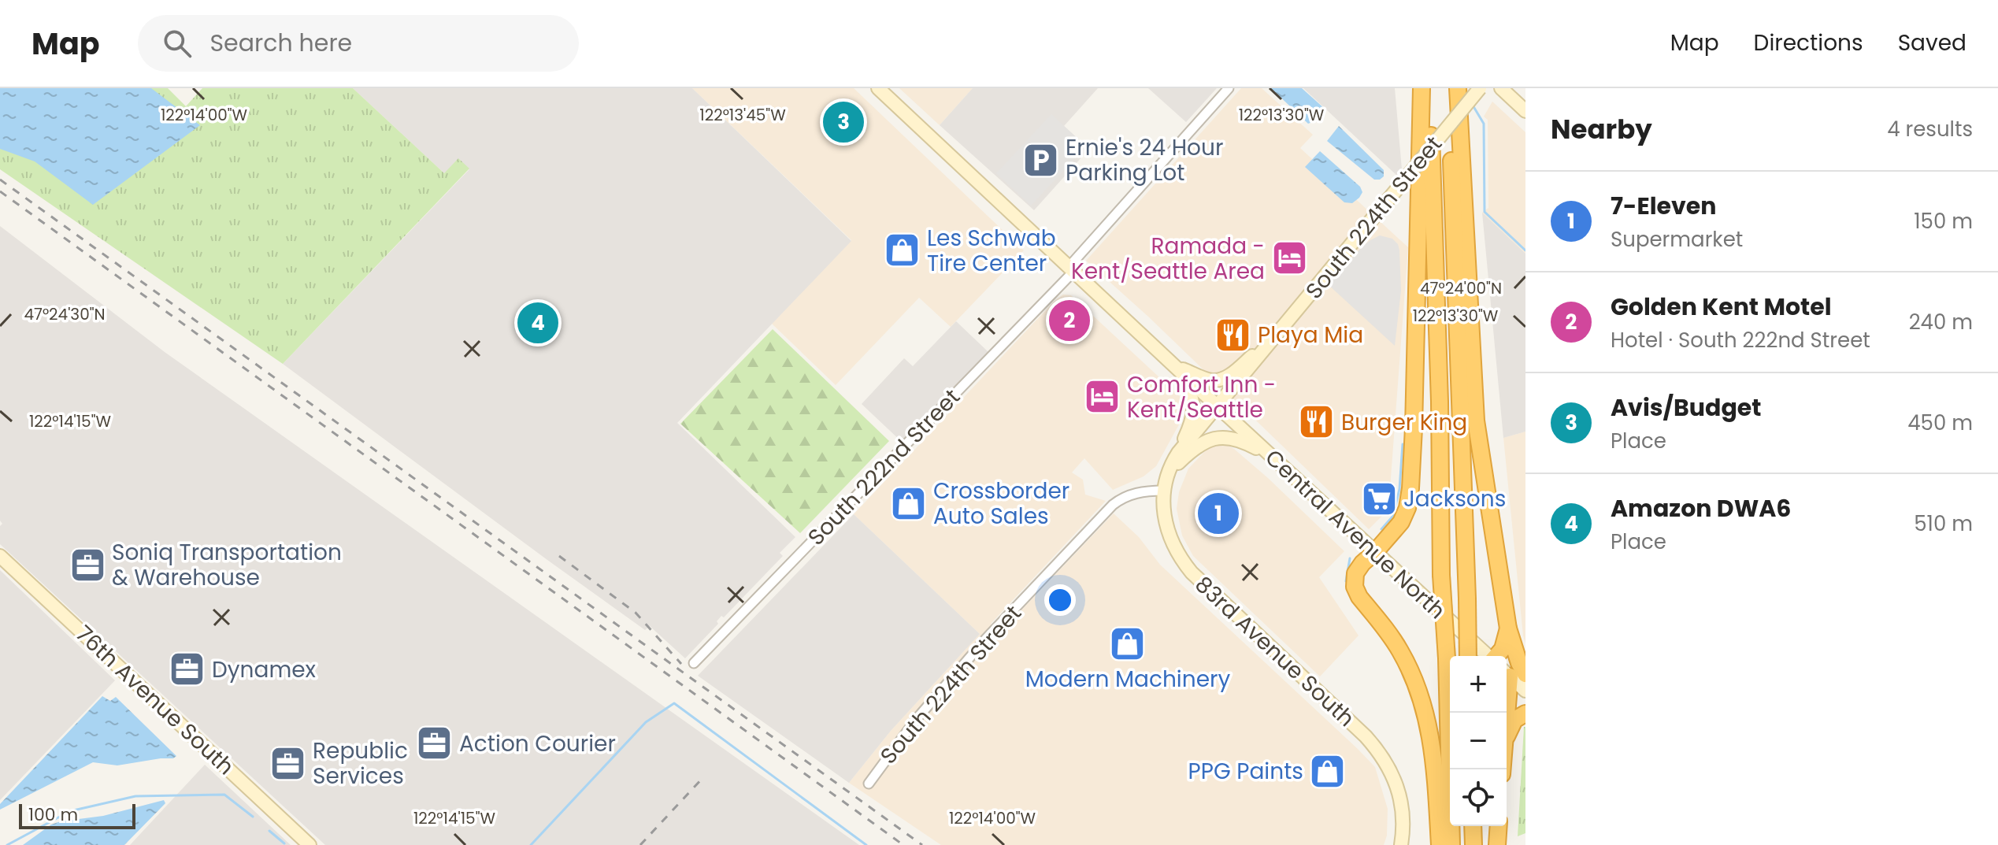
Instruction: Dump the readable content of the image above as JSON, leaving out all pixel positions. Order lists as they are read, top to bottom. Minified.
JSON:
{"streets":{"main road":["South 224th Street","Central Avenue North","83rd Avenue South","76th Avenue South"],"street":["South 222nd Street"]},"crossings":[["South 224th Street","Central Avenue North"],["South 224th Street","83rd Avenue South"],["South 222nd Street","Central Avenue North"]],"places":{"parking":["Ernie's 24 Hour Parking Lot"],"shop":["Les Schwab Tire Center","Crossborder Auto Sales","Modern Machinery","PPG Paints"],"hotel":["Ramada - Kent/Seattle Area","Comfort Inn - Kent/Seattle"],"restaurant":["Playa Mia","Burger King"],"supermarket":["Jacksons"],"office":["Soniq Transportation & Warehouse","Dynamex","Action Courier","Republic Services"]},"scale_bar":"100 m","page":{"header":"Map","search":"Search here","nav":["Map","Directions","Saved"],"heading":["Nearby","4 results"],"pins":["3","2","4","1"],"list":[{"mark":"1","name":"7-Eleven","note":"Supermarket","value":"150 m"},{"mark":"2","name":"Golden Kent Motel","note":"Hotel · South 222nd Street","value":"240 m"},{"mark":"3","name":"Avis/Budget","note":"Place","value":"450 m"},{"mark":"4","name":"Amazon DWA6","note":"Place","value":"510 m"}],"map_buttons":["+","−"],"scale":"100 m"},"coordinates":["122°14'00\"W","122°13'45\"W","122°13'30\"W","47°24'00\"N","47°24'30\"N","122°14'15\"W"]}
